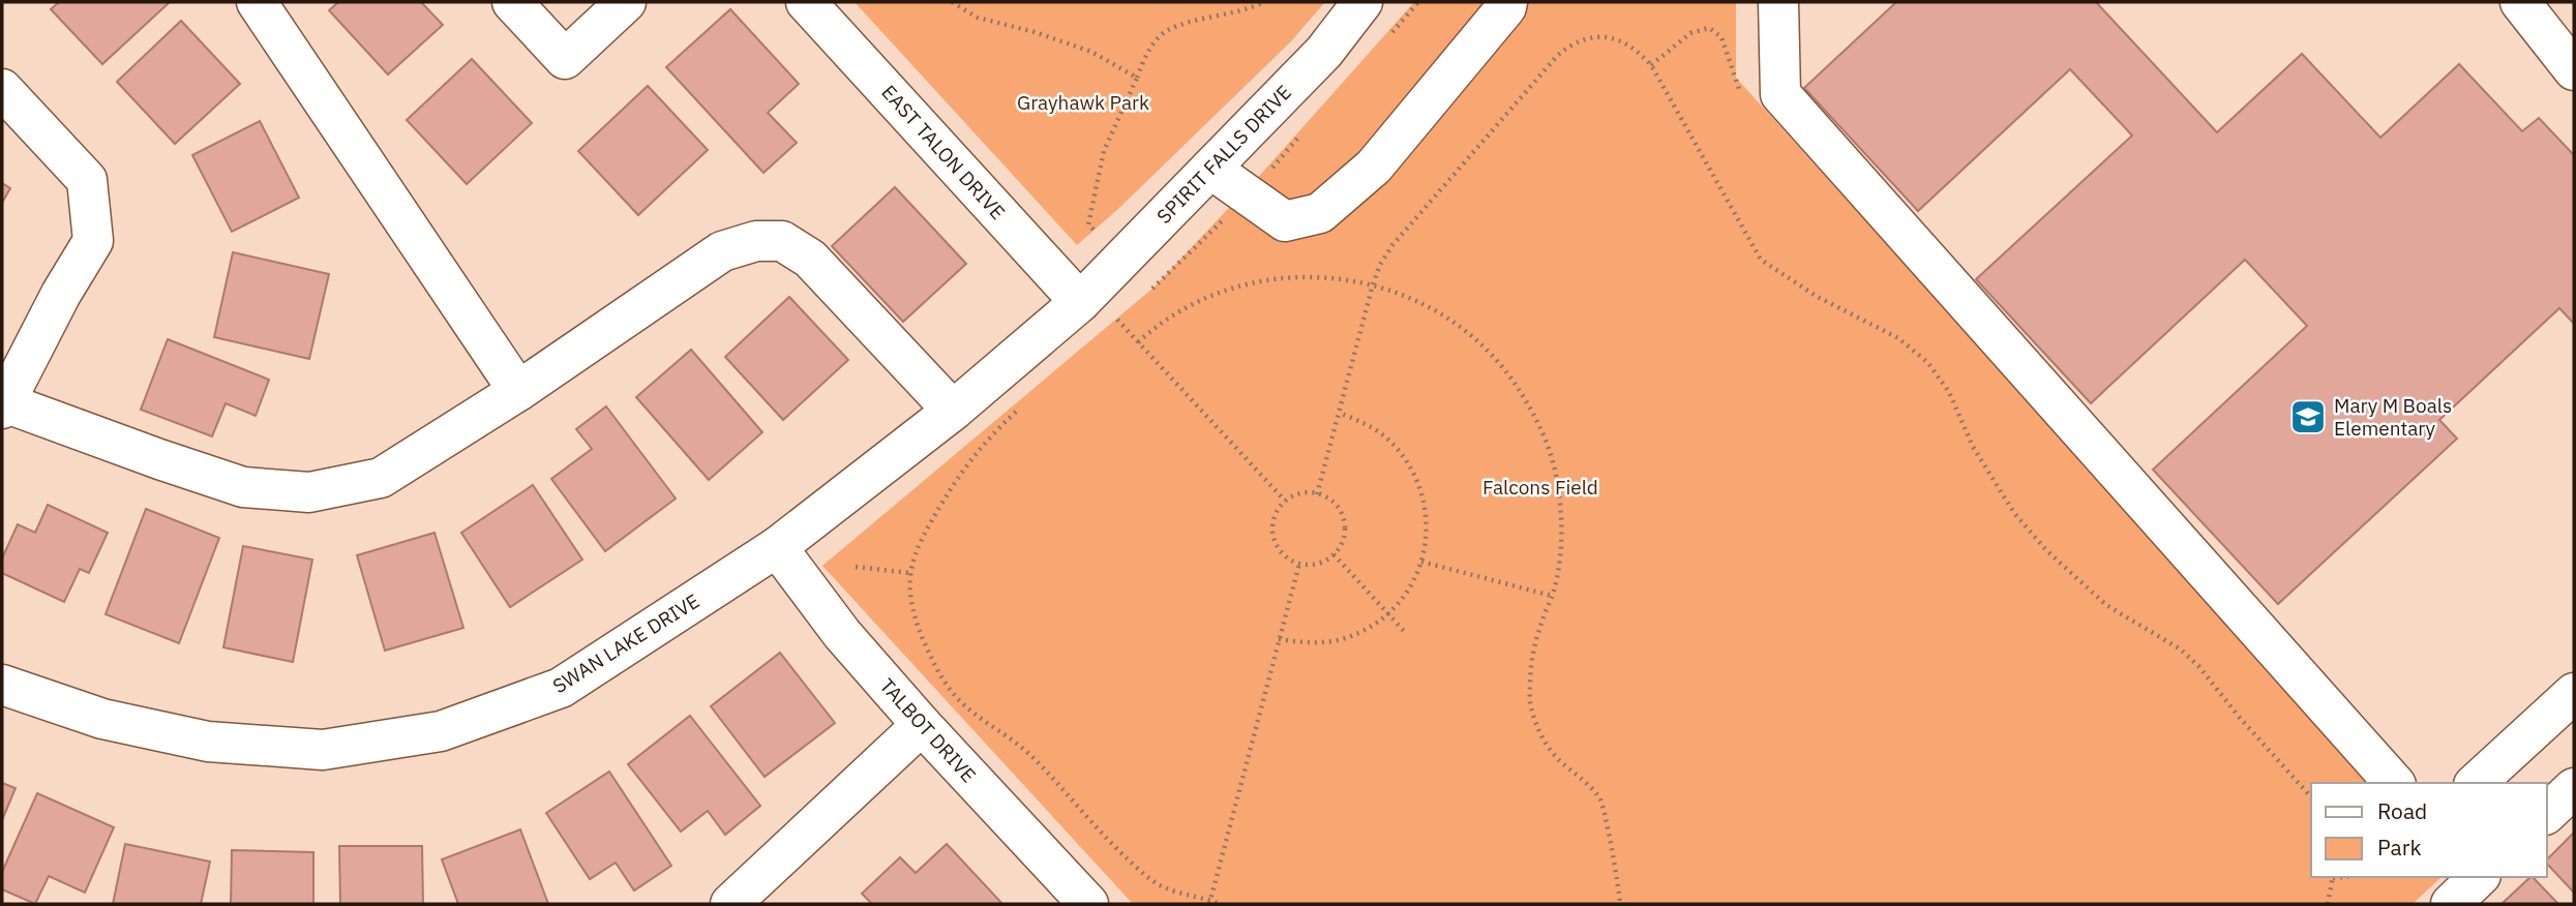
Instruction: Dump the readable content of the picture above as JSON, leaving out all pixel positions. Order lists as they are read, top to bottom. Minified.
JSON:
{"streets":{"street":["EAST TALON DRIVE","SPIRIT FALLS DRIVE","SWAN LAKE DRIVE","TALBOT DRIVE"]},"crossings":[["EAST TALON DRIVE","SPIRIT FALLS DRIVE"],["EAST TALON DRIVE","SWAN LAKE DRIVE"],["SPIRIT FALLS DRIVE","SWAN LAKE DRIVE"],["SWAN LAKE DRIVE","TALBOT DRIVE"]],"parks":["Grayhawk Park","Falcons Field"],"places":{"school or university":["Mary M Boals Elementary"]},"legend":["Road","Park"]}
